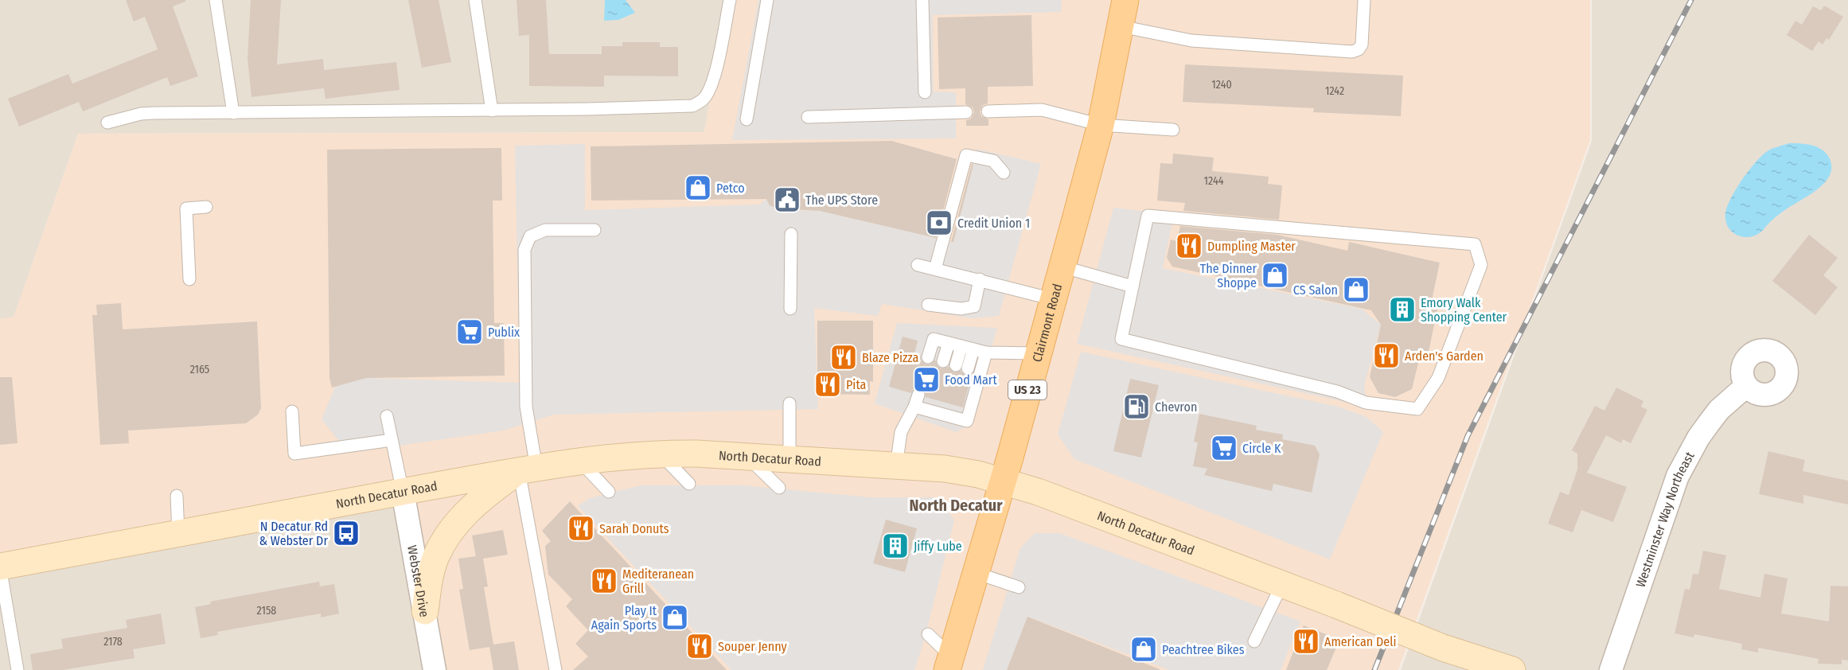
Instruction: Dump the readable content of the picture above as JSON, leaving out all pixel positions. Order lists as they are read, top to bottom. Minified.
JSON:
{"streets":{"main road":["Clairmont Road","US 23","North Decatur Road"],"street":["Westminster Way Northeast","Webster Drive"]},"crossings":[["Clairmont Road","North Decatur Road"],["North Decatur Road","Webster Drive"]],"districts":["North Decatur"],"places":{"shop":["Petco","The Dinner Shoppe","CS Salon","Play It Again Sports","Peachtree Bikes"],"public building":["The UPS Store"],"bank":["Credit Union 1"],"restaurant":["Dumpling Master","Arden's Garden","Blaze Pizza","Pita","Sarah Donuts","Mediteranean Grill","American Deli","Souper Jenny"],"building":["Emory Walk Shopping Center","Jiffy Lube"],"supermarket":["Publix","Food Mart","Circle K"],"fuel station":["Chevron"],"bus stop":["N Decatur Rd & Webster Dr"]},"house_numbers":["1240","1242","1244","2165","2158","2178"]}
